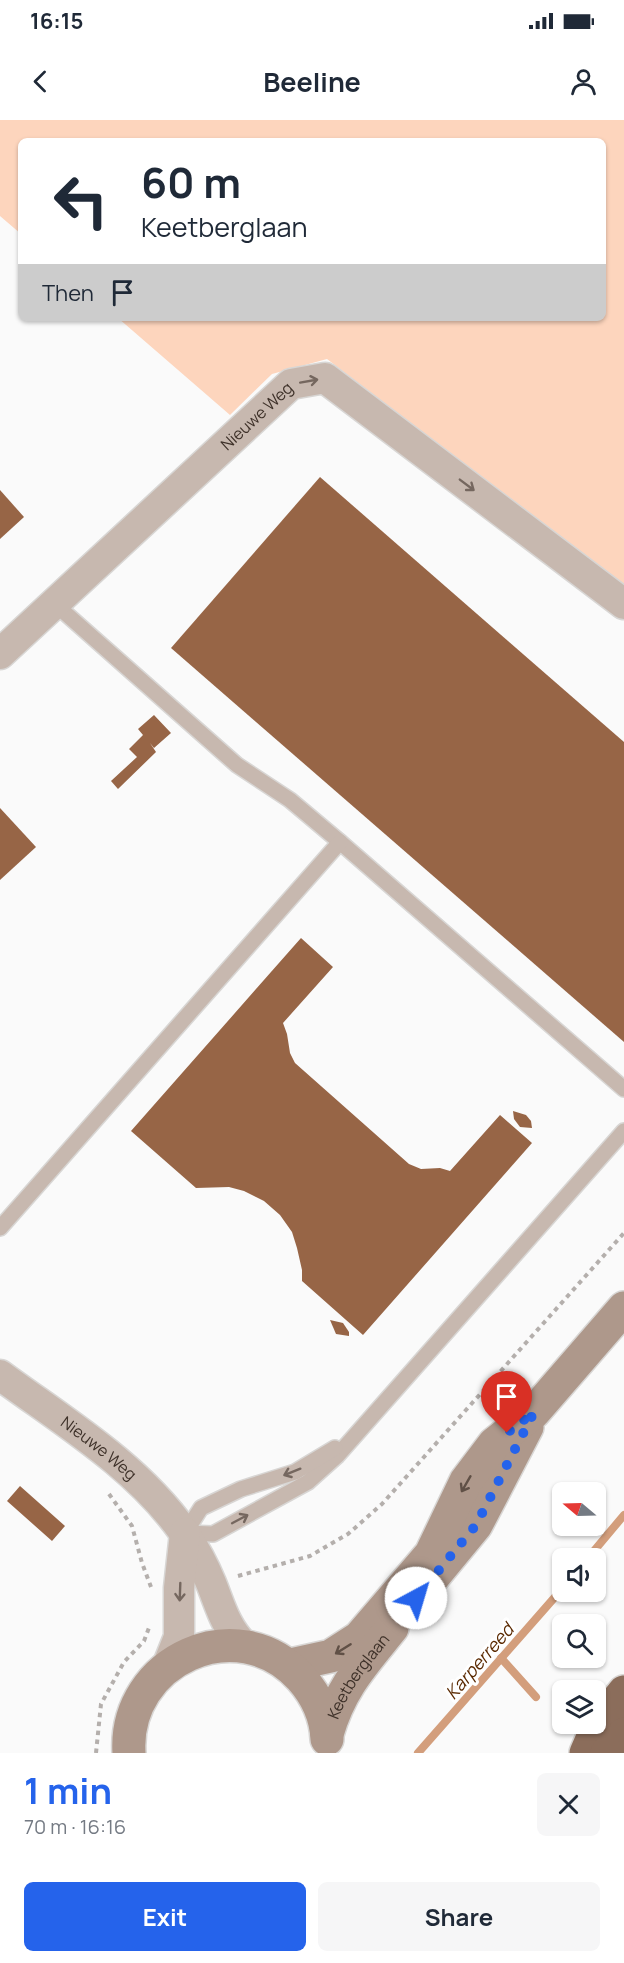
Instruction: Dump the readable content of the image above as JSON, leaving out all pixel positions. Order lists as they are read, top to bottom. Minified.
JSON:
{"streets":{"main road":["Keetberglaan"],"street":["Nieuwe Weg"]},"water":["Karperreed"],"north":"left","page":{"status":"16:15","header":"Beeline","turn":["60 m","Keetberglaan"],"then":"Then","heading":["1 min","70 m · 16:16"],"buttons":["Exit","Share"]}}
